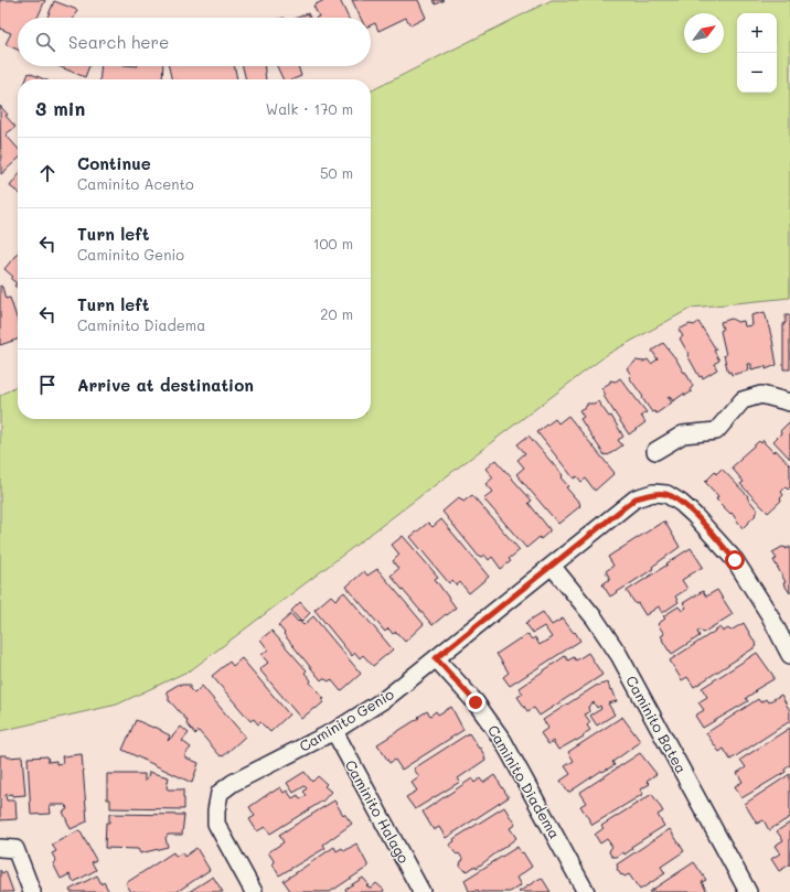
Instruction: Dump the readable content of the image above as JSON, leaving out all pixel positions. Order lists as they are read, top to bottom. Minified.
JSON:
{"streets":{"street":["Caminito Genio","Caminito Batea","Caminito Diadema","Caminito Halago"]},"crossings":[["Caminito Genio","Caminito Batea"],["Caminito Genio","Caminito Diadema"],["Caminito Genio","Caminito Halago"]],"north":"top right","page":{"map_buttons":["+","−"],"search":"Search here","heading":["3 min","Walk · 170 m"],"list":[["Continue","Caminito Acento","50 m"],["Turn left","Caminito Genio","100 m"],["Turn left","Caminito Diadema","20 m"],"Arrive at destination"]}}
